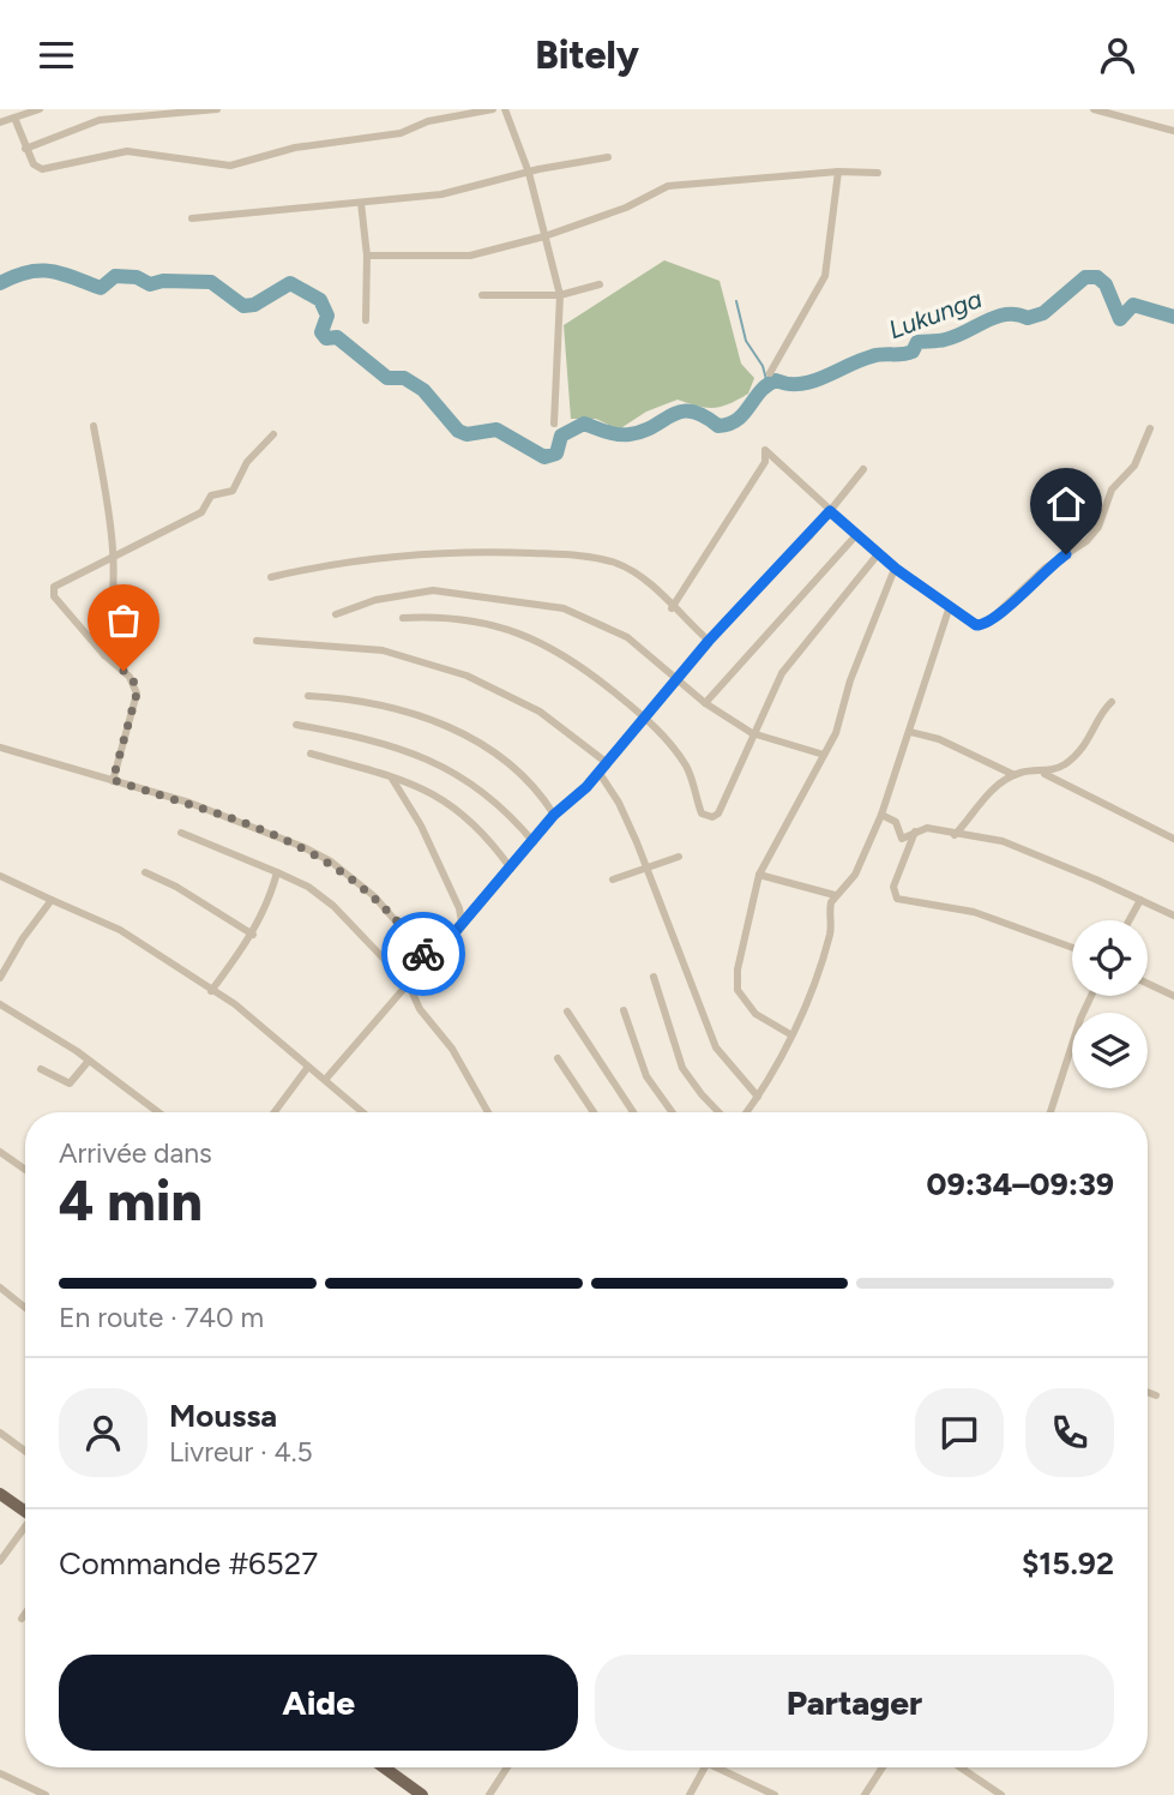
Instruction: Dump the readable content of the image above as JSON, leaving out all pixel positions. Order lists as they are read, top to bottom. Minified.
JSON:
{"water":["Lukunga"],"page":{"header":"Bitely","heading":["4 min","Arrivée dans","09:34–09:39"],"panel":["Moussa","Livreur · 4.5","Commande #6527","$15.92"],"bar":"En route · 740 m","buttons":["Aide","Partager"]}}
